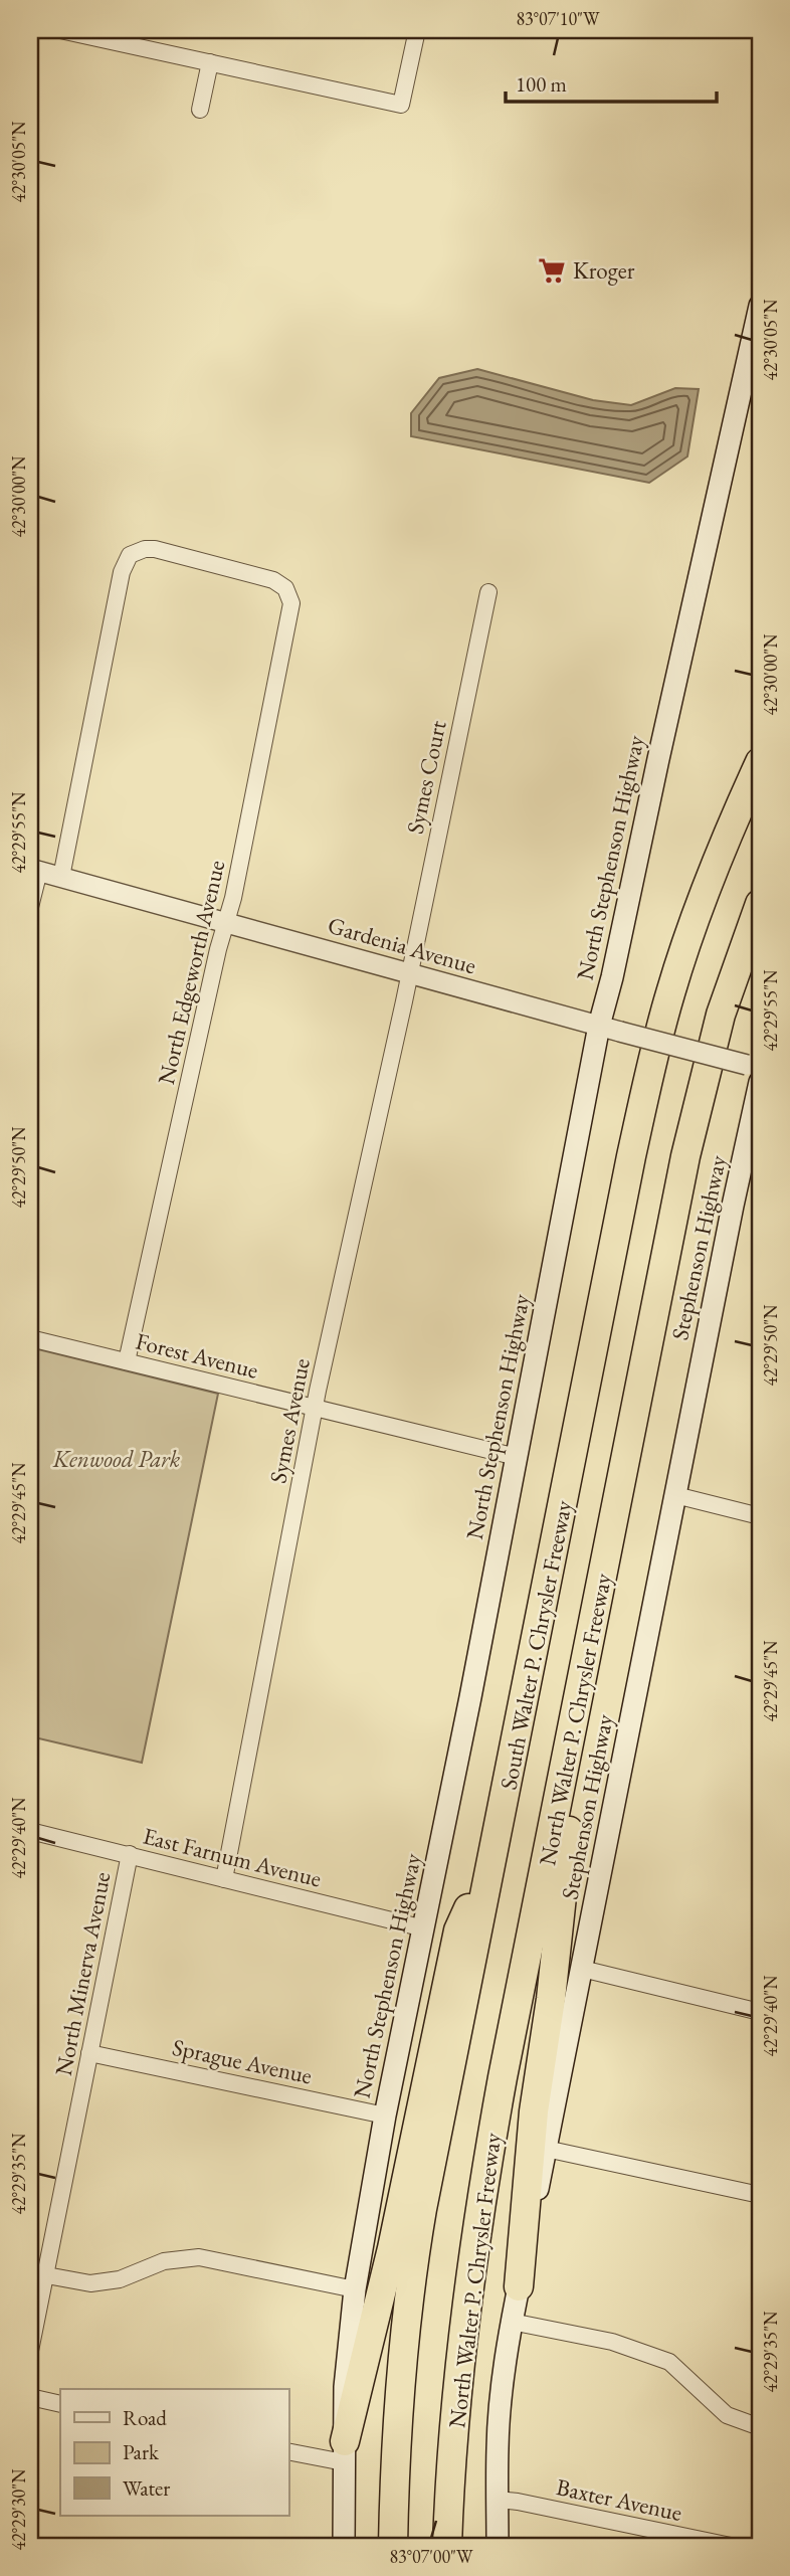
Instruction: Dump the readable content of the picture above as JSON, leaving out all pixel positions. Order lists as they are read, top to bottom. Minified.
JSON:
{"streets":{"highway":["South Walter P. Chrysler Freeway","North Walter P. Chrysler Freeway"],"main road":["North Stephenson Highway","Stephenson Highway"],"street":["Symes Court","Gardenia Avenue","North Edgeworth Avenue","Forest Avenue","Symes Avenue","East Farnum Avenue","North Minerva Avenue","Sprague Avenue","Baxter Avenue"]},"crossings":[["Symes Court","Gardenia Avenue"],["Symes Court","Symes Avenue"],["North Stephenson Highway","Gardenia Avenue"],["North Stephenson Highway","Forest Avenue"],["North Stephenson Highway","East Farnum Avenue"],["North Stephenson Highway","Sprague Avenue"],["Gardenia Avenue","North Edgeworth Avenue"],["Gardenia Avenue","Symes Avenue"],["North Edgeworth Avenue","Forest Avenue"],["Stephenson Highway","Baxter Avenue"],["Forest Avenue","Symes Avenue"],["Symes Avenue","East Farnum Avenue"],["East Farnum Avenue","North Minerva Avenue"],["North Minerva Avenue","Sprague Avenue"]],"parks":["Kenwood Park"],"places":{"supermarket":["Kroger"]},"legend":["Road","Park","Water"],"scale_bar":"100 m","coordinates":["83°07'10\"W","42°30'05\"N","42°30'00\"N","42°29'55\"N","42°29'50\"N","42°29'45\"N","42°29'40\"N","42°29'35\"N","42°29'30\"N","83°07'00\"W"]}
